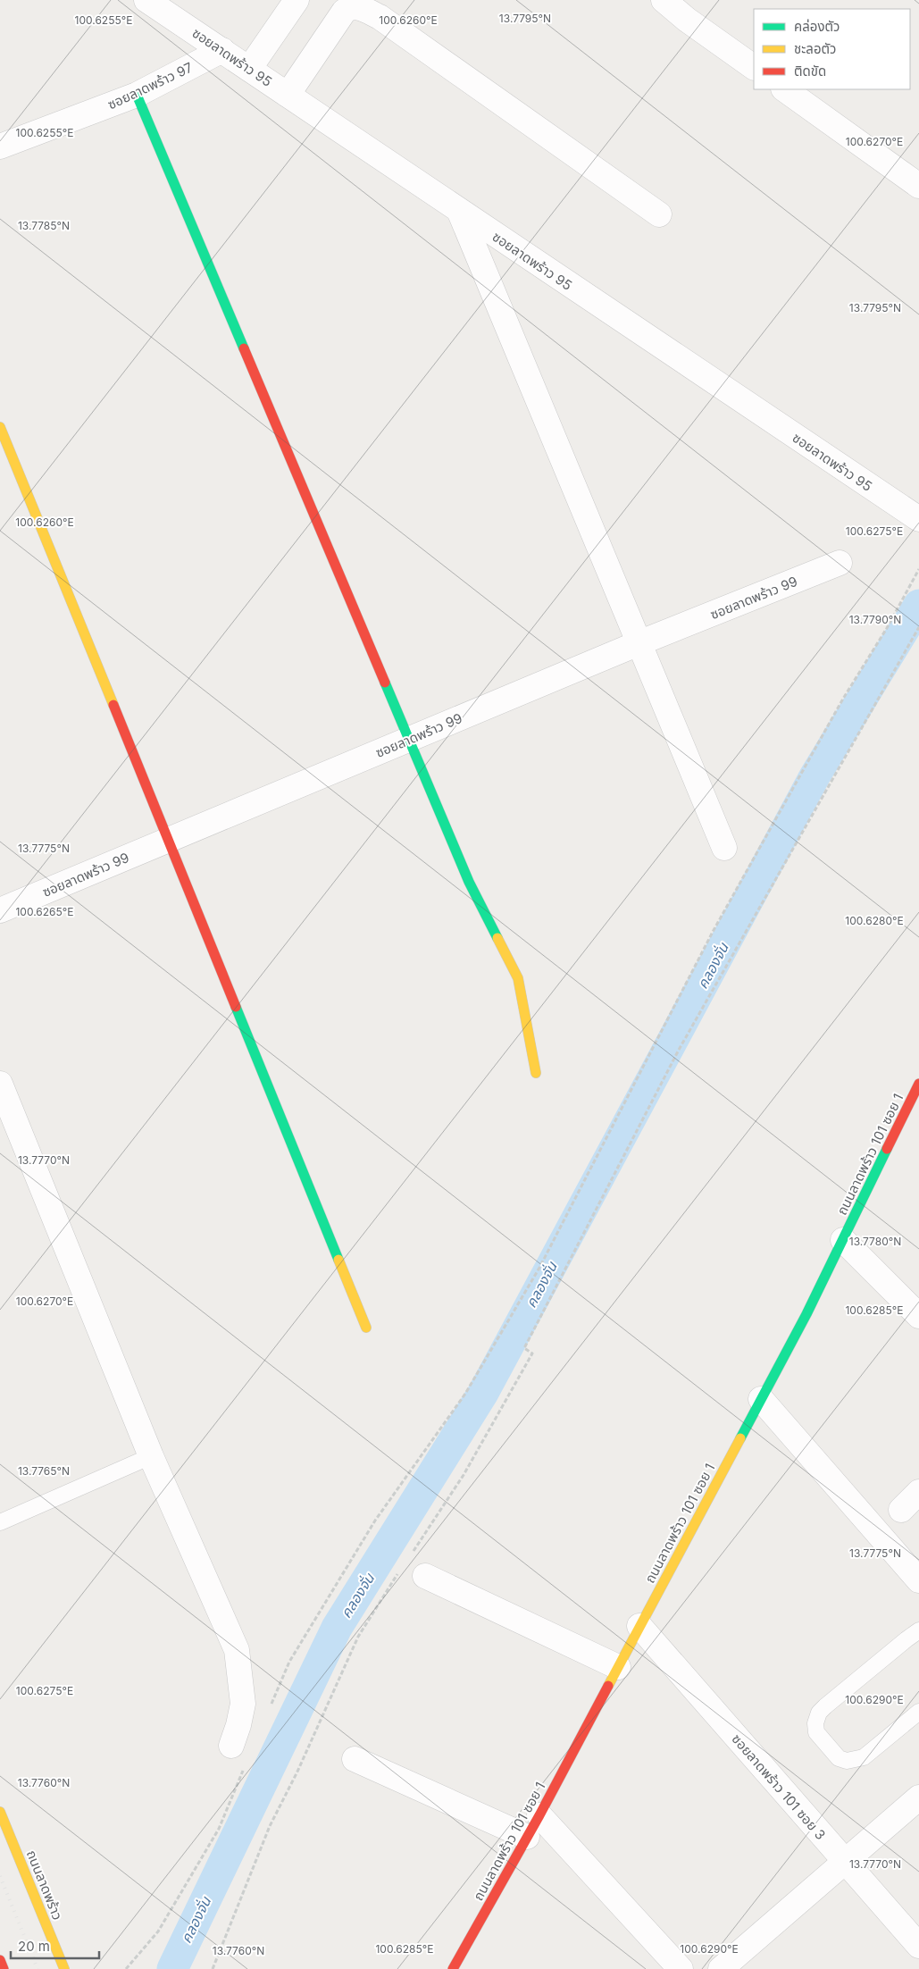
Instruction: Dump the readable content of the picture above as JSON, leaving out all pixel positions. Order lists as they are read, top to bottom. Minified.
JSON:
{"streets":{"street":["ซอยลาดพร้าว 95","ซอยลาดพร้าว 97","ซอยลาดพร้าว 99","ถนนลาดพร้าว 101 ซอย 1","ซอยลาดพร้าว 101 ซอย 3","ถนนลาดพร้าว"]},"crossings":[["ซอยลาดพร้าว 95","ซอยลาดพร้าว 97"],["ถนนลาดพร้าว 101 ซอย 1","ซอยลาดพร้าว 101 ซอย 3"]],"water":["คลองจั่น"],"legend":["คล่องตัว","ชะลอตัว","ติดขัด"],"scale_bar":"20 m","coordinates":["13.7795°N","100.6255°E","100.6260°E","100.6270°E","13.7785°N","100.6275°E","13.7790°N","13.7775°N","100.6265°E","100.6280°E","13.7770°N","13.7780°N","100.6285°E","13.7765°N","100.6290°E","13.7760°N"]}
